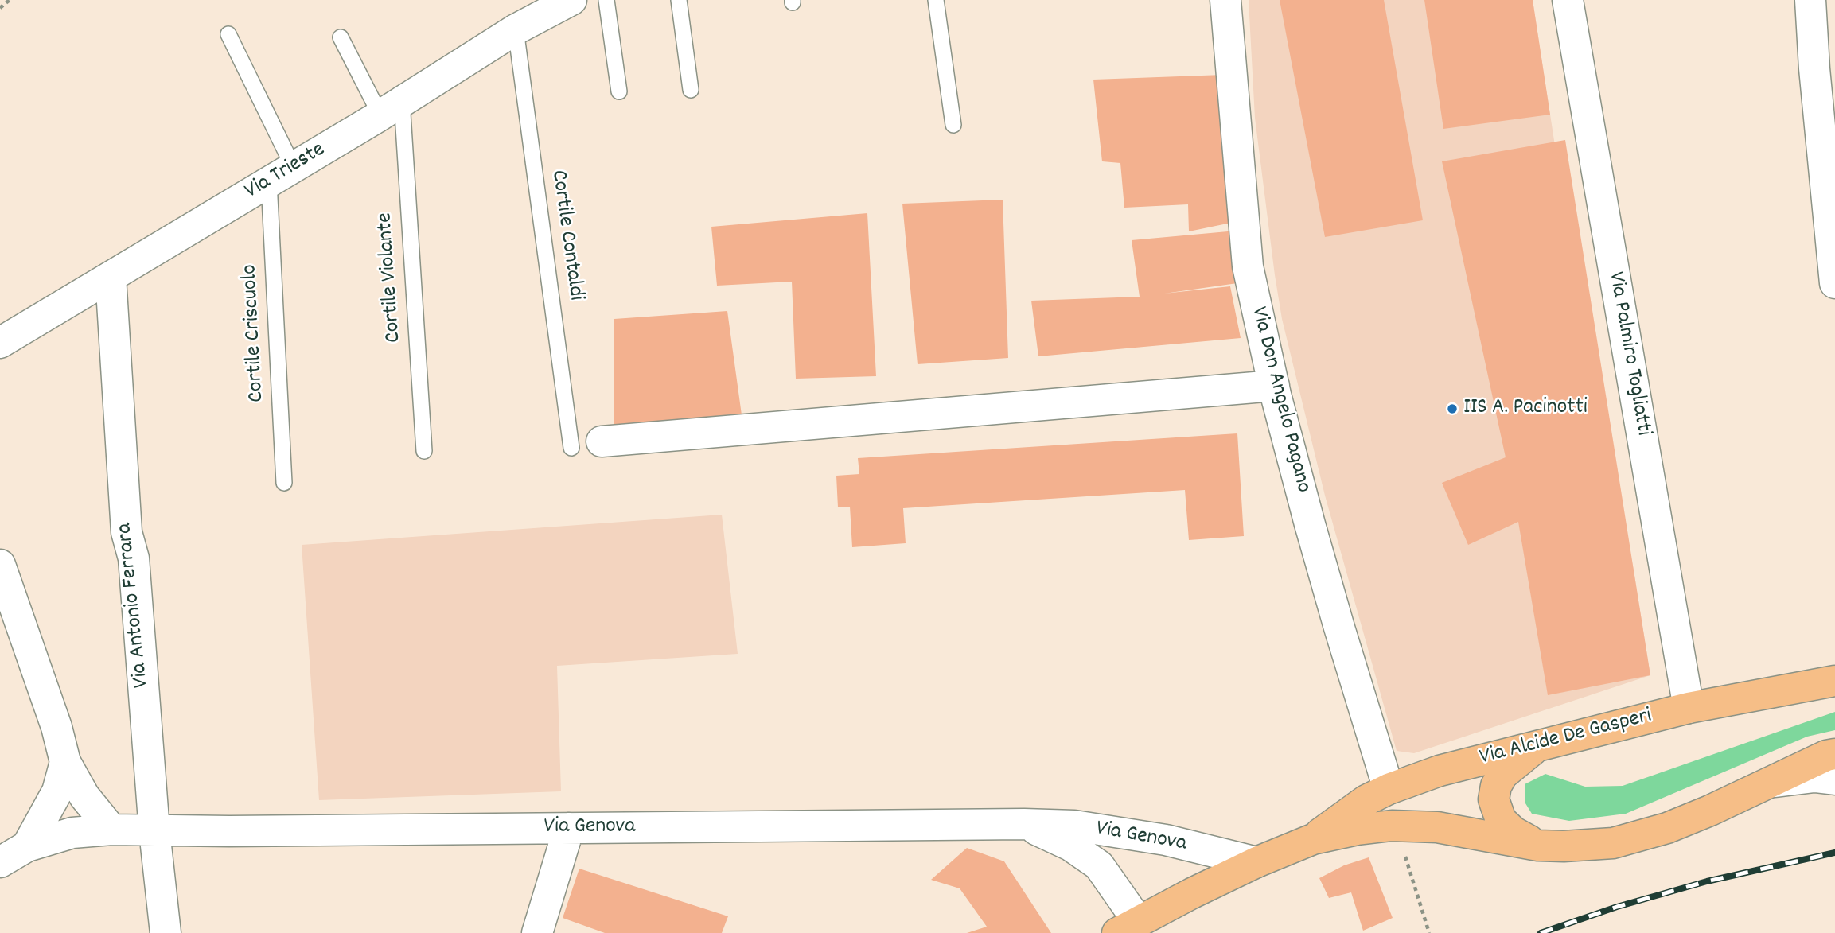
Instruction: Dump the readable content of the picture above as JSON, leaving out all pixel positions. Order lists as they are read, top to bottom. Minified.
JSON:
{"streets":{"main road":["Via Alcide De Gasperi"],"street":["Via Trieste","Via Palmiro Togliatti","Via Don Angelo Pagano","Via Antonio Ferrara","Via Genova"],"lane":["Cortile Contaldi","Cortile Violante","Cortile Criscuolo"]},"crossings":[["Via Trieste","Cortile Contaldi"],["Via Trieste","Cortile Violante"],["Via Trieste","Cortile Criscuolo"],["Via Trieste","Via Antonio Ferrara"],["Via Palmiro Togliatti","Via Alcide De Gasperi"],["Via Don Angelo Pagano","Via Alcide De Gasperi"],["Via Antonio Ferrara","Via Genova"],["Via Alcide De Gasperi","Via Genova"]],"places":["IIS A. Pacinotti"]}
